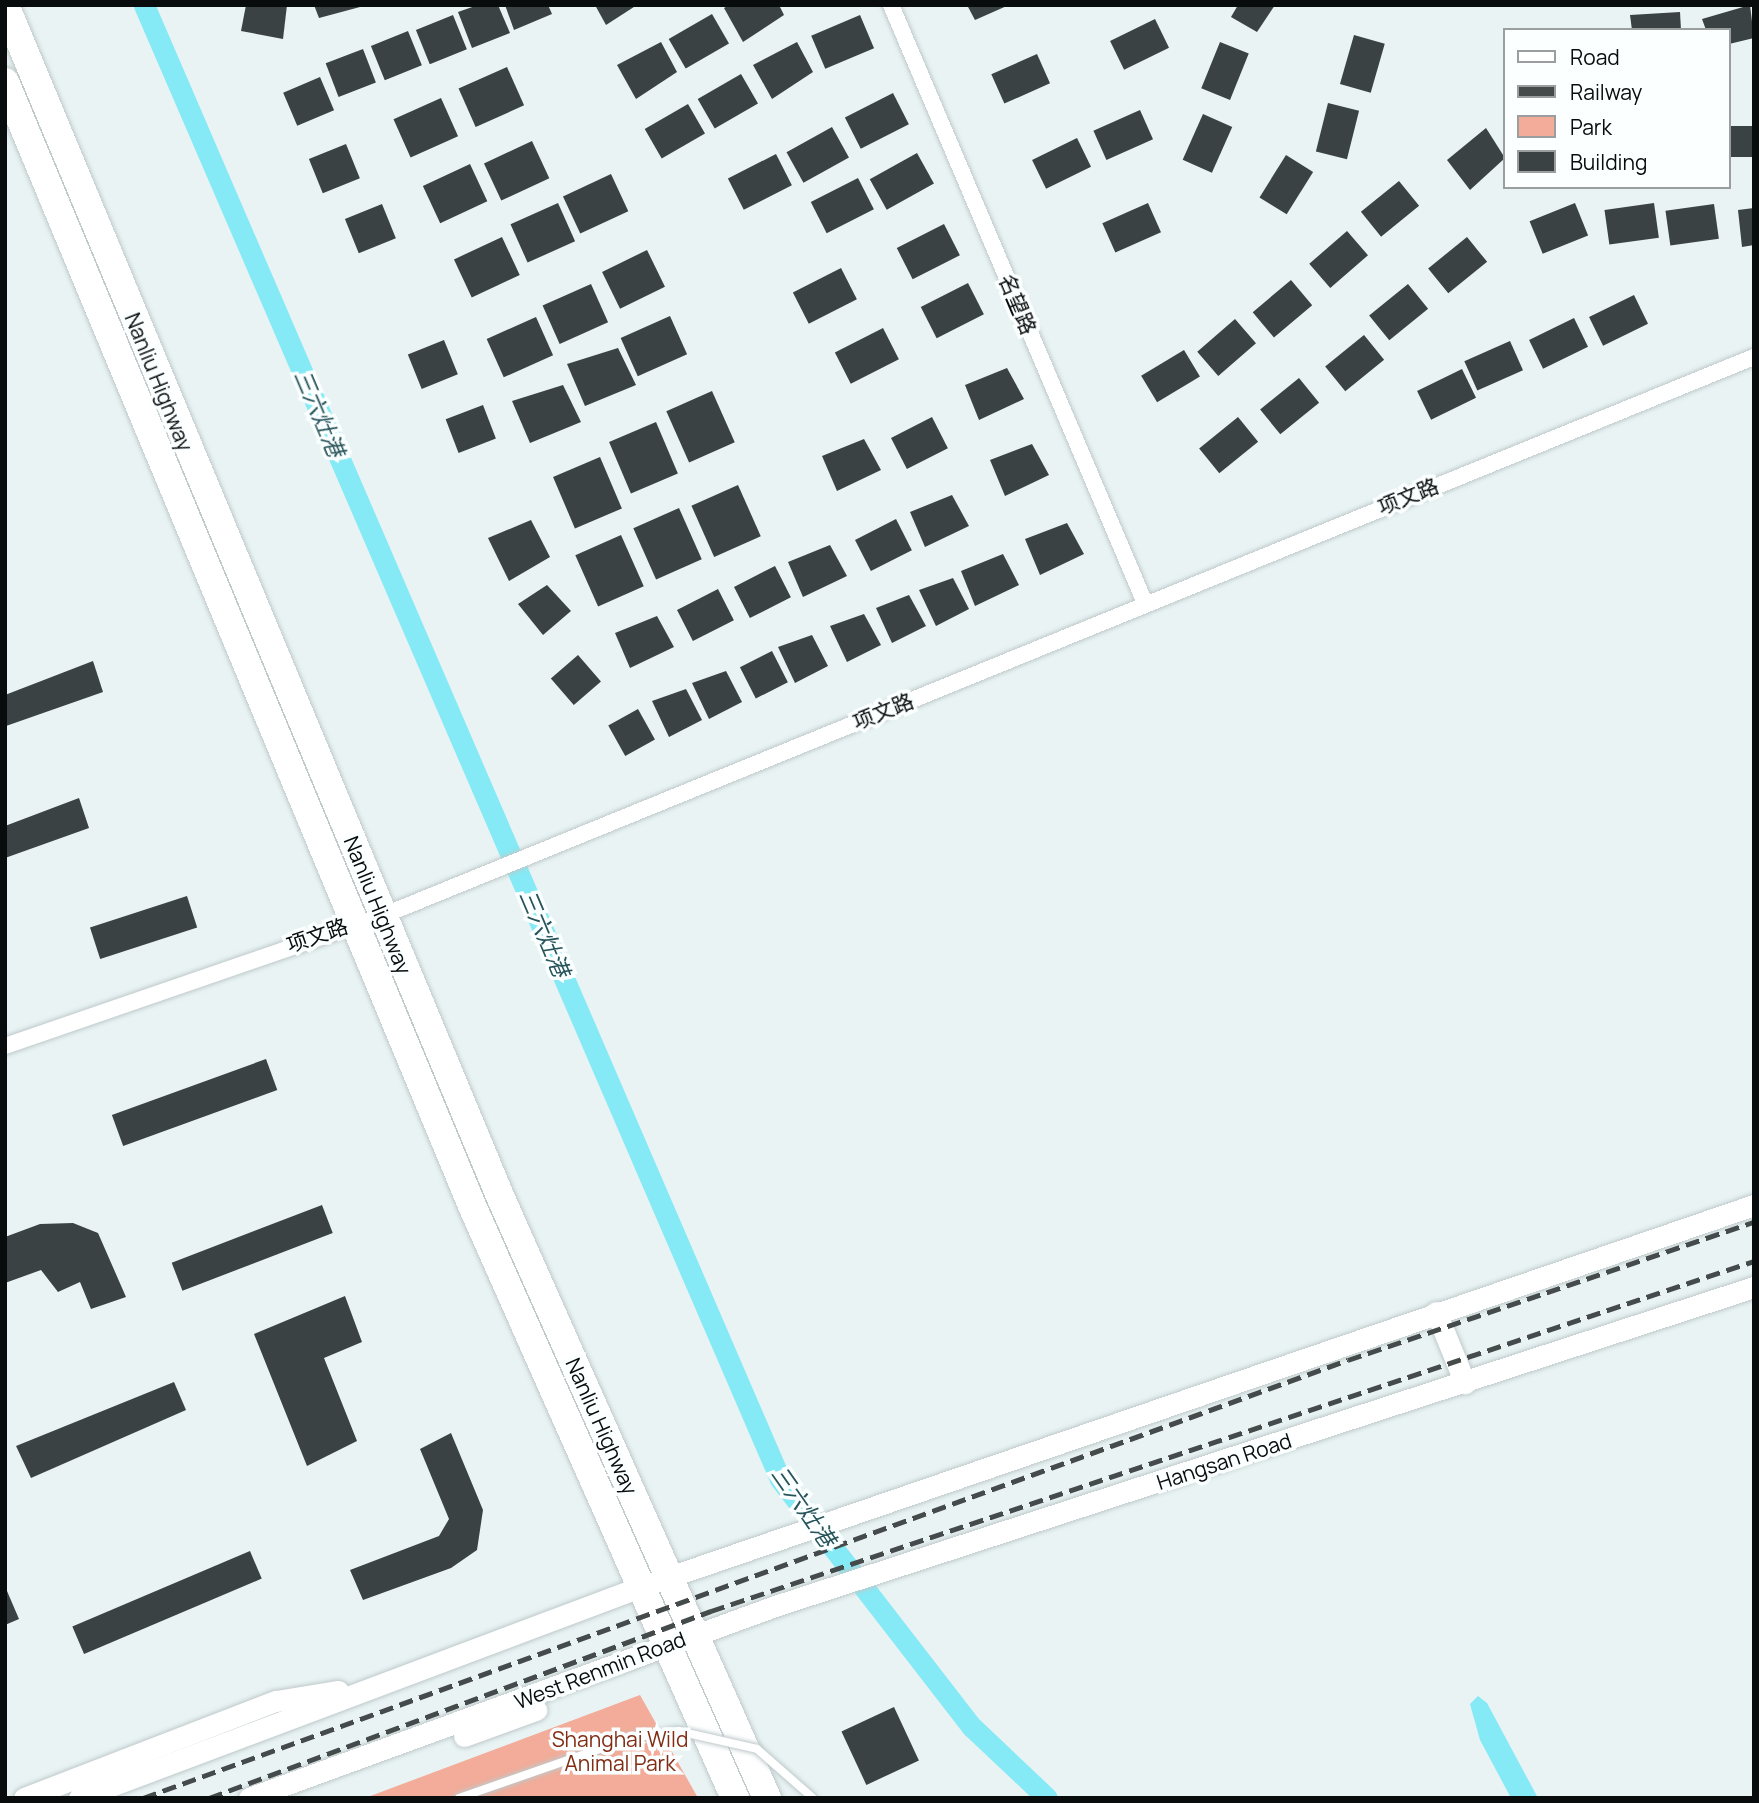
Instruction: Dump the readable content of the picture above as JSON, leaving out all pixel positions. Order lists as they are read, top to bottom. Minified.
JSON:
{"streets":{"highway":["Nanliu Highway"],"main road":["Hangsan Road","West Renmin Road"],"street":["名望路","项文路"]},"crossings":[["名望路","项文路"],["Nanliu Highway","项文路"],["Nanliu Highway","Hangsan Road"],["Nanliu Highway","West Renmin Road"],["Hangsan Road","West Renmin Road"]],"water":["三六灶港"],"parks":["Shanghai Wild Animal Park"],"legend":["Road","Railway","Park","Building"]}
